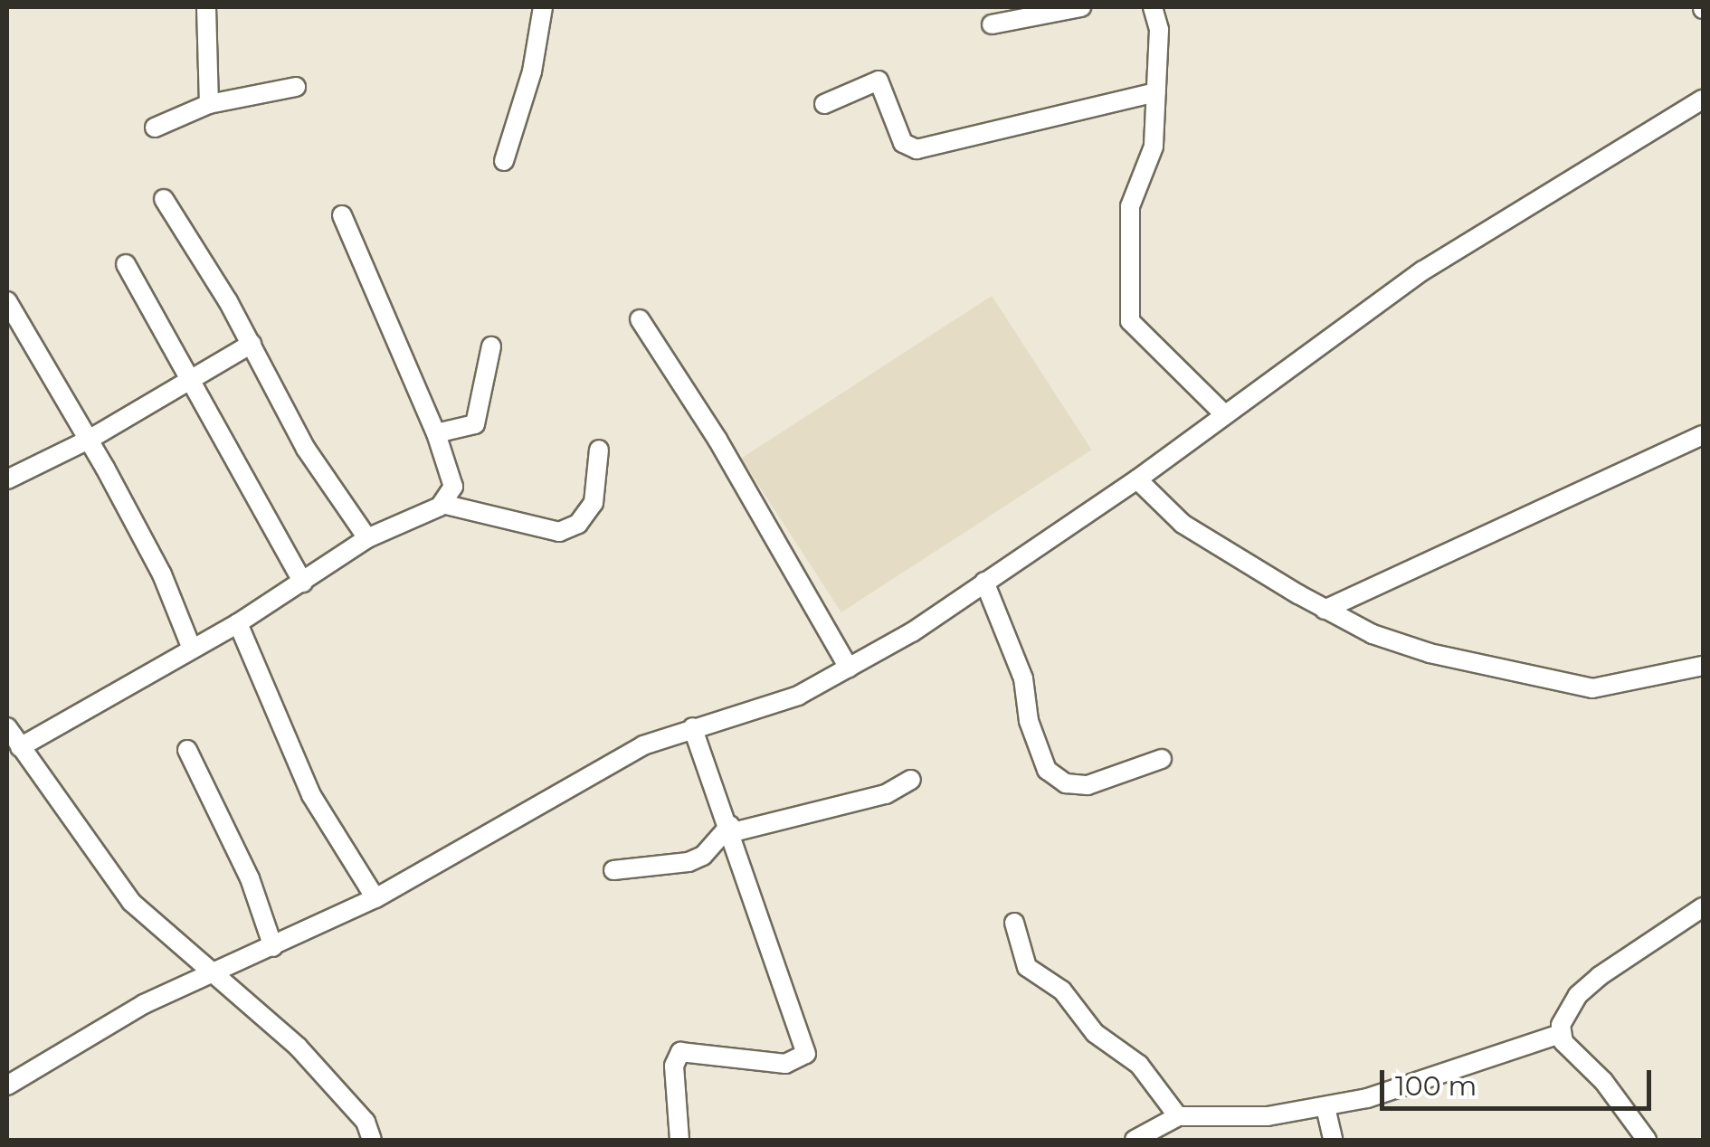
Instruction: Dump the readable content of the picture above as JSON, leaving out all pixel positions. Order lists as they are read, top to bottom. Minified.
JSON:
{"scale_bar":"100 m"}
